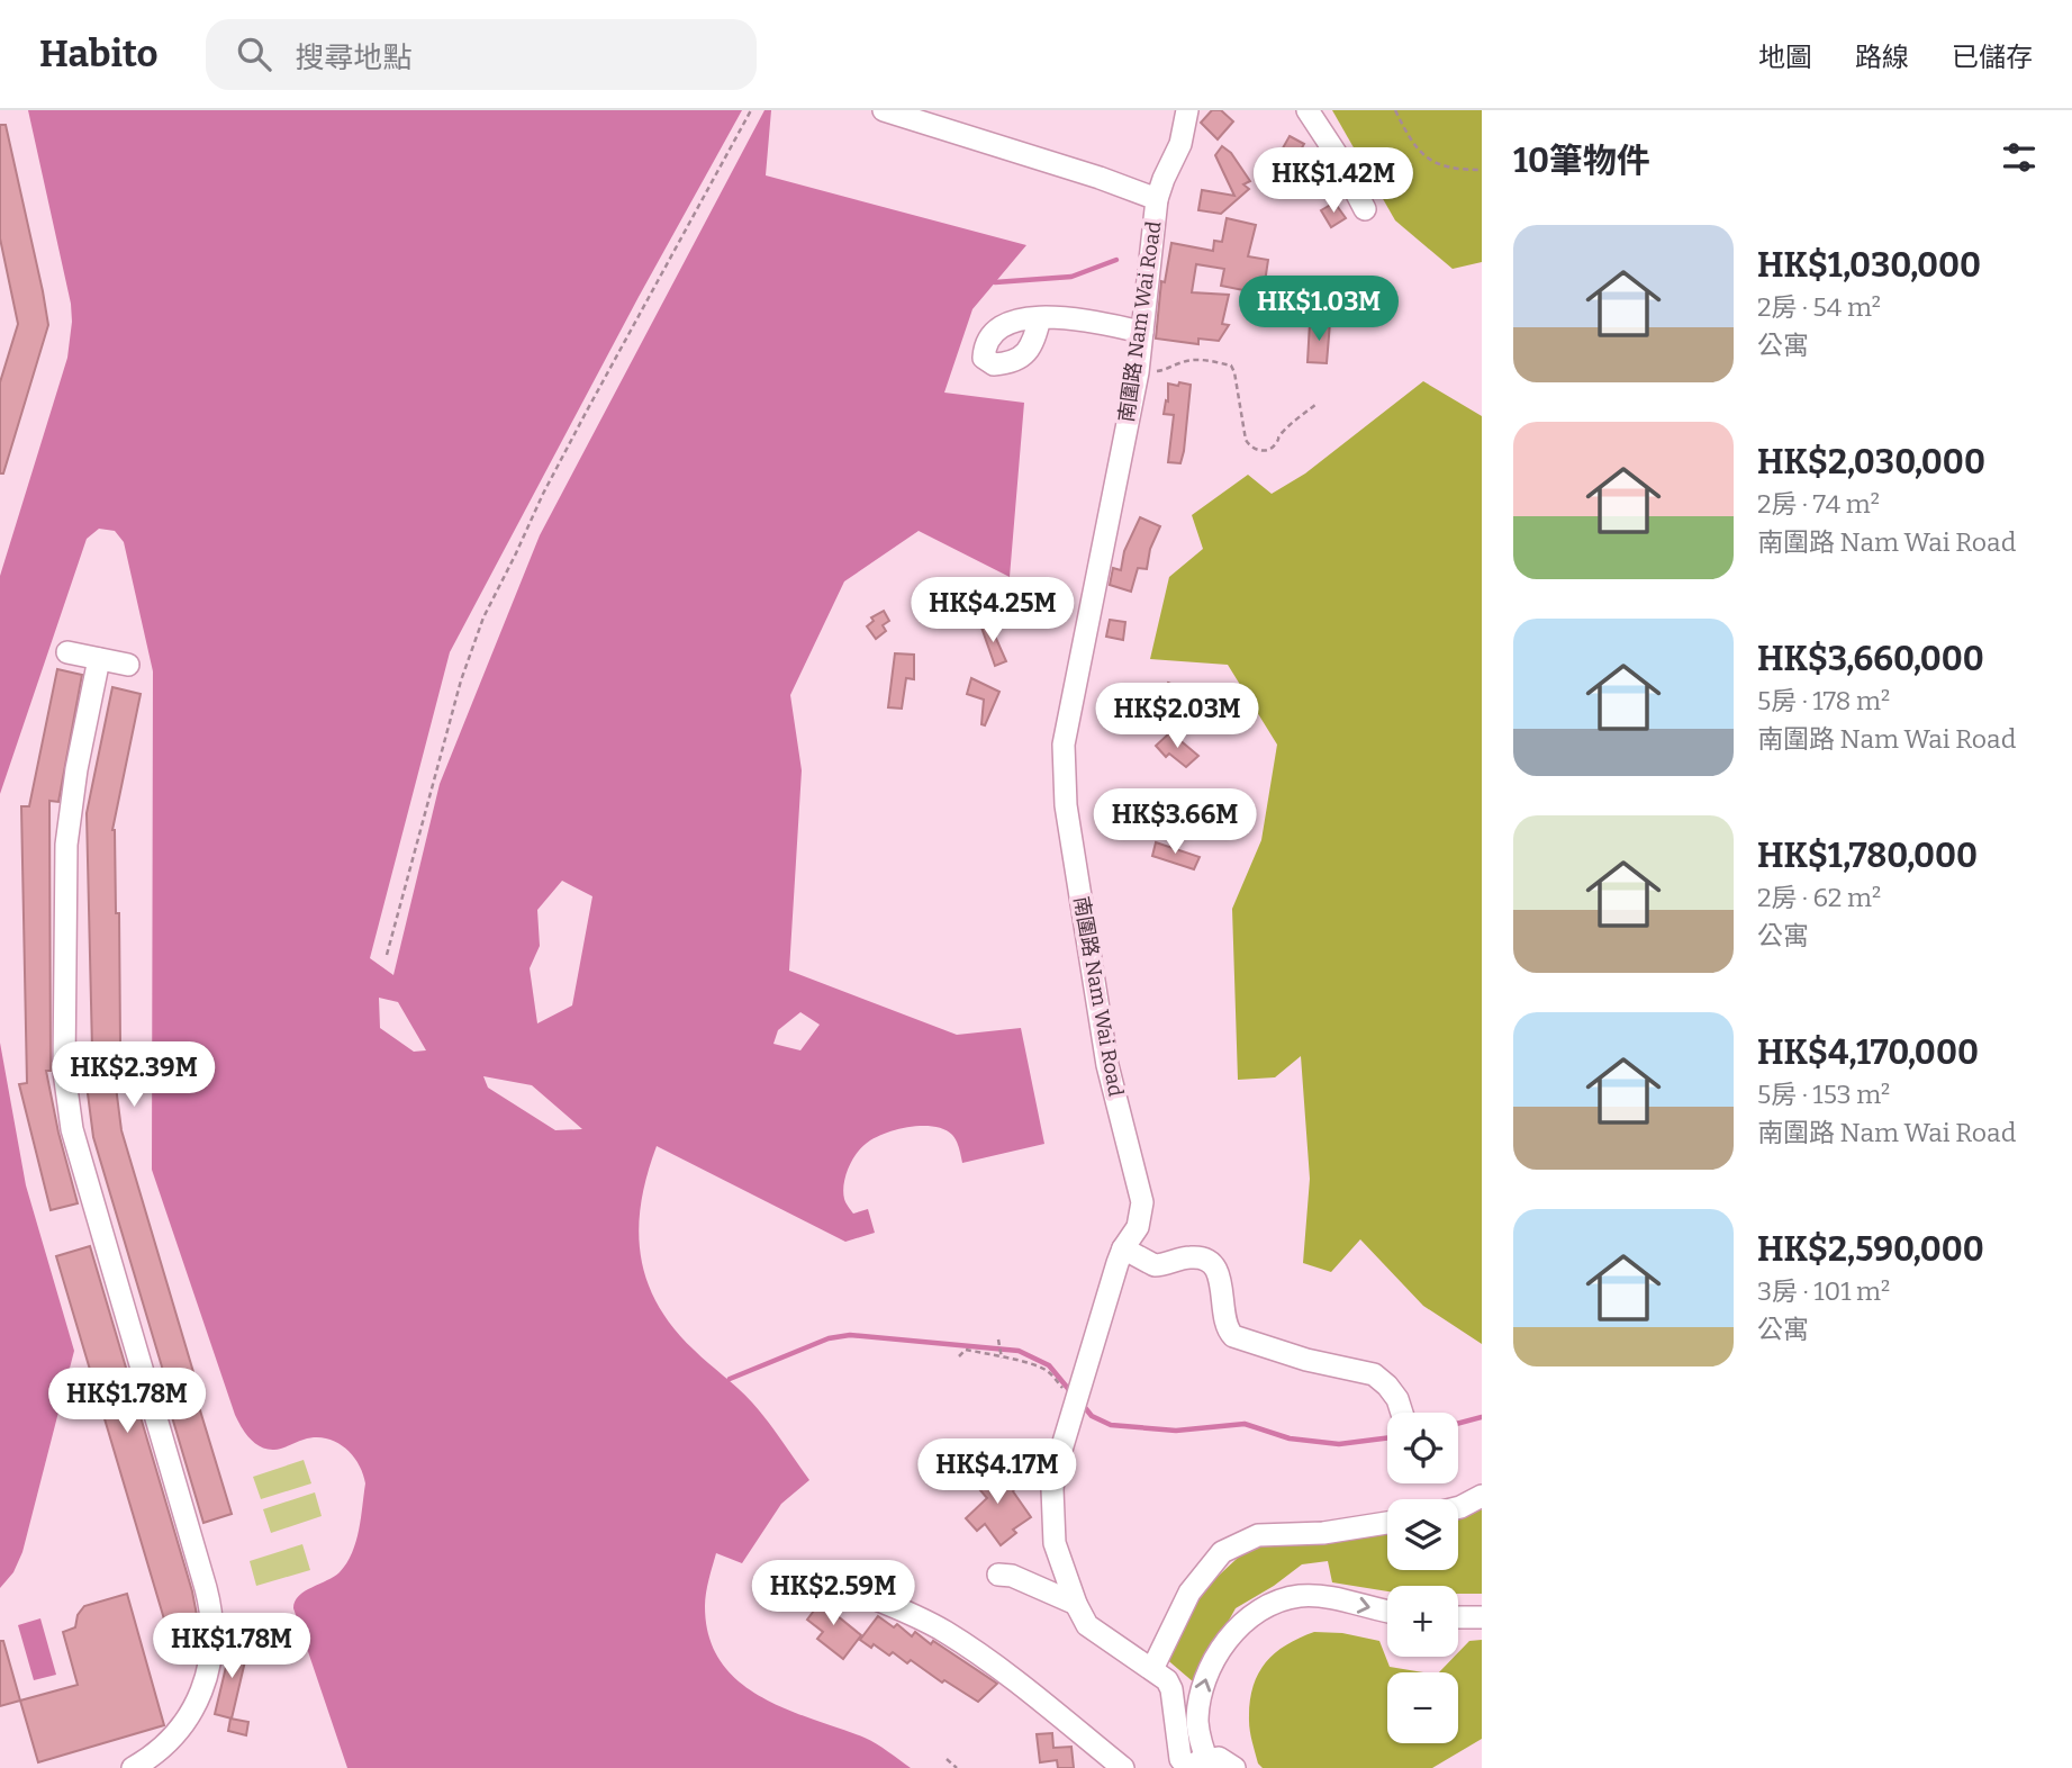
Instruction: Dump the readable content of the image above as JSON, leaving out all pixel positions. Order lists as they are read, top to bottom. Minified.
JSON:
{"streets":{"street":["南圍路 Nam Wai Road"]},"page":{"header":"Habito","search":"搜尋地點","nav":["地圖","路線","已儲存"],"heading":"10筆物件","price":["HK$1.42M","HK$1.03M","HK$4.25M","HK$2.03M","HK$3.66M","HK$2.39M","HK$1.78M","HK$4.17M","HK$2.59M","HK$1.78M"],"list":[{"name":"HK$1,030,000","note":"2房 · 54 m² · 公寓"},{"name":"HK$2,030,000","note":"2房 · 74 m² · 南圍路 Nam Wai Road"},{"name":"HK$3,660,000","note":"5房 · 178 m² · 南圍路 Nam Wai Road"},{"name":"HK$1,780,000","note":"2房 · 62 m² · 公寓"},{"name":"HK$4,170,000","note":"5房 · 153 m² · 南圍路 Nam Wai Road"},{"name":"HK$2,590,000","note":"3房 · 101 m² · 公寓"}],"map_buttons":["+","−"]}}
